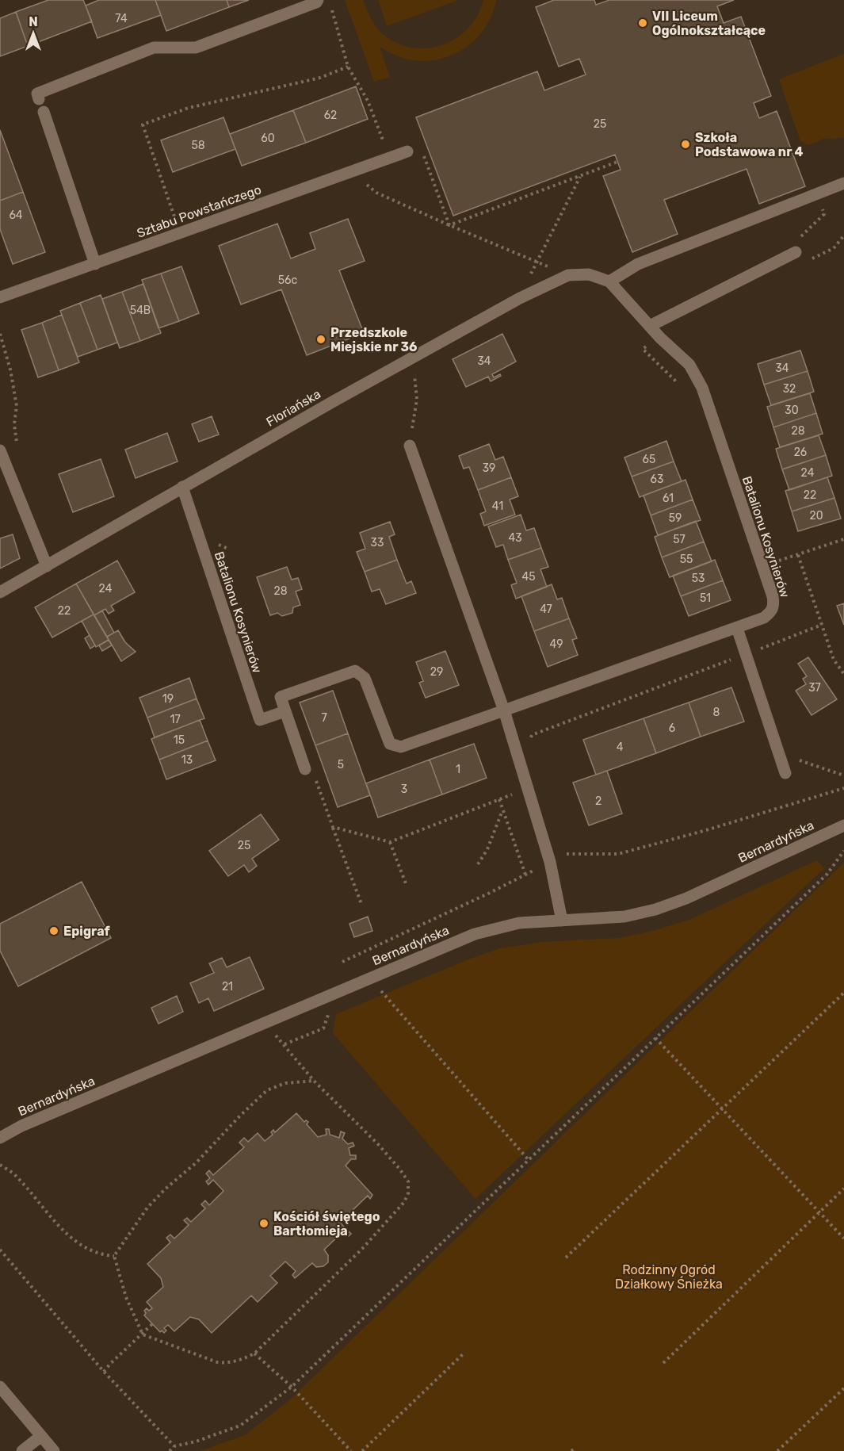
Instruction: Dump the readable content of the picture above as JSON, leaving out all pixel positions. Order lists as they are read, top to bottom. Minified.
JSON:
{"streets":{"street":["Sztabu Powstańczego","Floriańska","Batalionu Kosynierów","Bernardyńska"]},"crossings":[["Floriańska","Batalionu Kosynierów"]],"parks":["Rodzinny Ogród Działkowy Śnieżka"],"places":["VII Liceum Ogólnokształcące","Szkoła Podstawowa nr 4","Przedszkole Miejskie nr 36","Epigraf","Kościół świętego Bartłomieja"],"house_numbers":["74","62","25","60","58","64","56c","54B","34","34","32","30","28","26","65","39","24","63","22","61","41","20","59","43","57","33","55","45","53","24","28","51","47","22","49","29","37","19","8","7","17","6","15","4","13","5","1","3","2","25","21"],"north":"top"}
